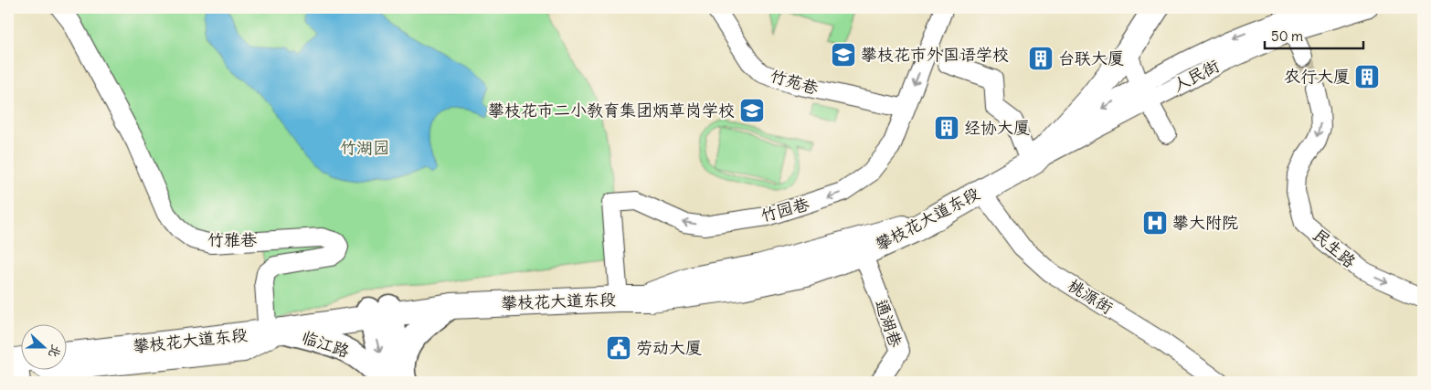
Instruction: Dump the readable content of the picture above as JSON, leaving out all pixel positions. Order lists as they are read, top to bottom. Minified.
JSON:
{"streets":{"highway":["攀枝花大道东段"],"main road":["临江路"],"street":["人民街","竹苑巷","竹园巷","竹雅巷","民生路","桃源街","通湖巷"]},"crossings":[["人民街","攀枝花大道东段"],["竹苑巷","竹园巷"],["竹园巷","攀枝花大道东段"],["攀枝花大道东段","竹雅巷"],["攀枝花大道东段","桃源街"],["攀枝花大道东段","临江路"],["竹雅巷","临江路"]],"one_way":["民生路"],"parks":["竹湖园"],"places":{"school or university":["攀枝花市外国语学校","攀枝花市二小教育集团炳草岗学校"],"building":["台联大厦","农行大厦","经协大厦"],"hospital":["攀大附院"],"public building":["劳动大厦"]},"scale_bar":"50 m","north":"right"}
